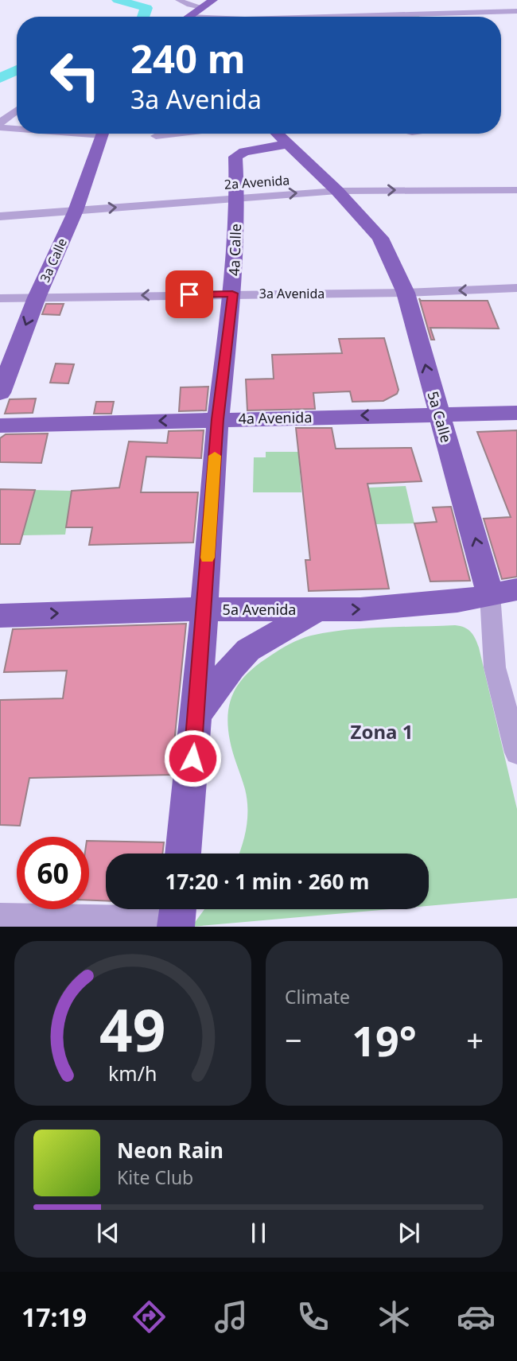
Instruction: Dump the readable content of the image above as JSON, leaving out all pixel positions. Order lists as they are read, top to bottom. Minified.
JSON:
{"streets":{"main road":["4a Calle","3a Calle","5a Calle","4a Avenida","5a Avenida"],"street":["2a Avenida","3a Avenida"]},"crossings":[["2a Avenida","4a Calle"],["2a Avenida","3a Calle"],["2a Avenida","5a Calle"],["4a Calle","3a Avenida"],["4a Calle","5a Calle"],["4a Calle","4a Avenida"],["4a Calle","5a Avenida"],["3a Calle","3a Avenida"],["3a Avenida","5a Calle"],["5a Calle","4a Avenida"],["5a Calle","5a Avenida"]],"one_way":["2a Avenida","3a Calle","3a Avenida","5a Calle","4a Avenida","5a Avenida"],"districts":["Zona 1"],"page":{"turn":["240 m","3a Avenida"],"limit":"60","trip":"17:20 · 1 min · 260 m","tile":"Climate","heat":["−","19°","+"],"song":["Neon Rain","Kite Club"],"tabs":"17:19","gauge":["49","km/h"]}}
